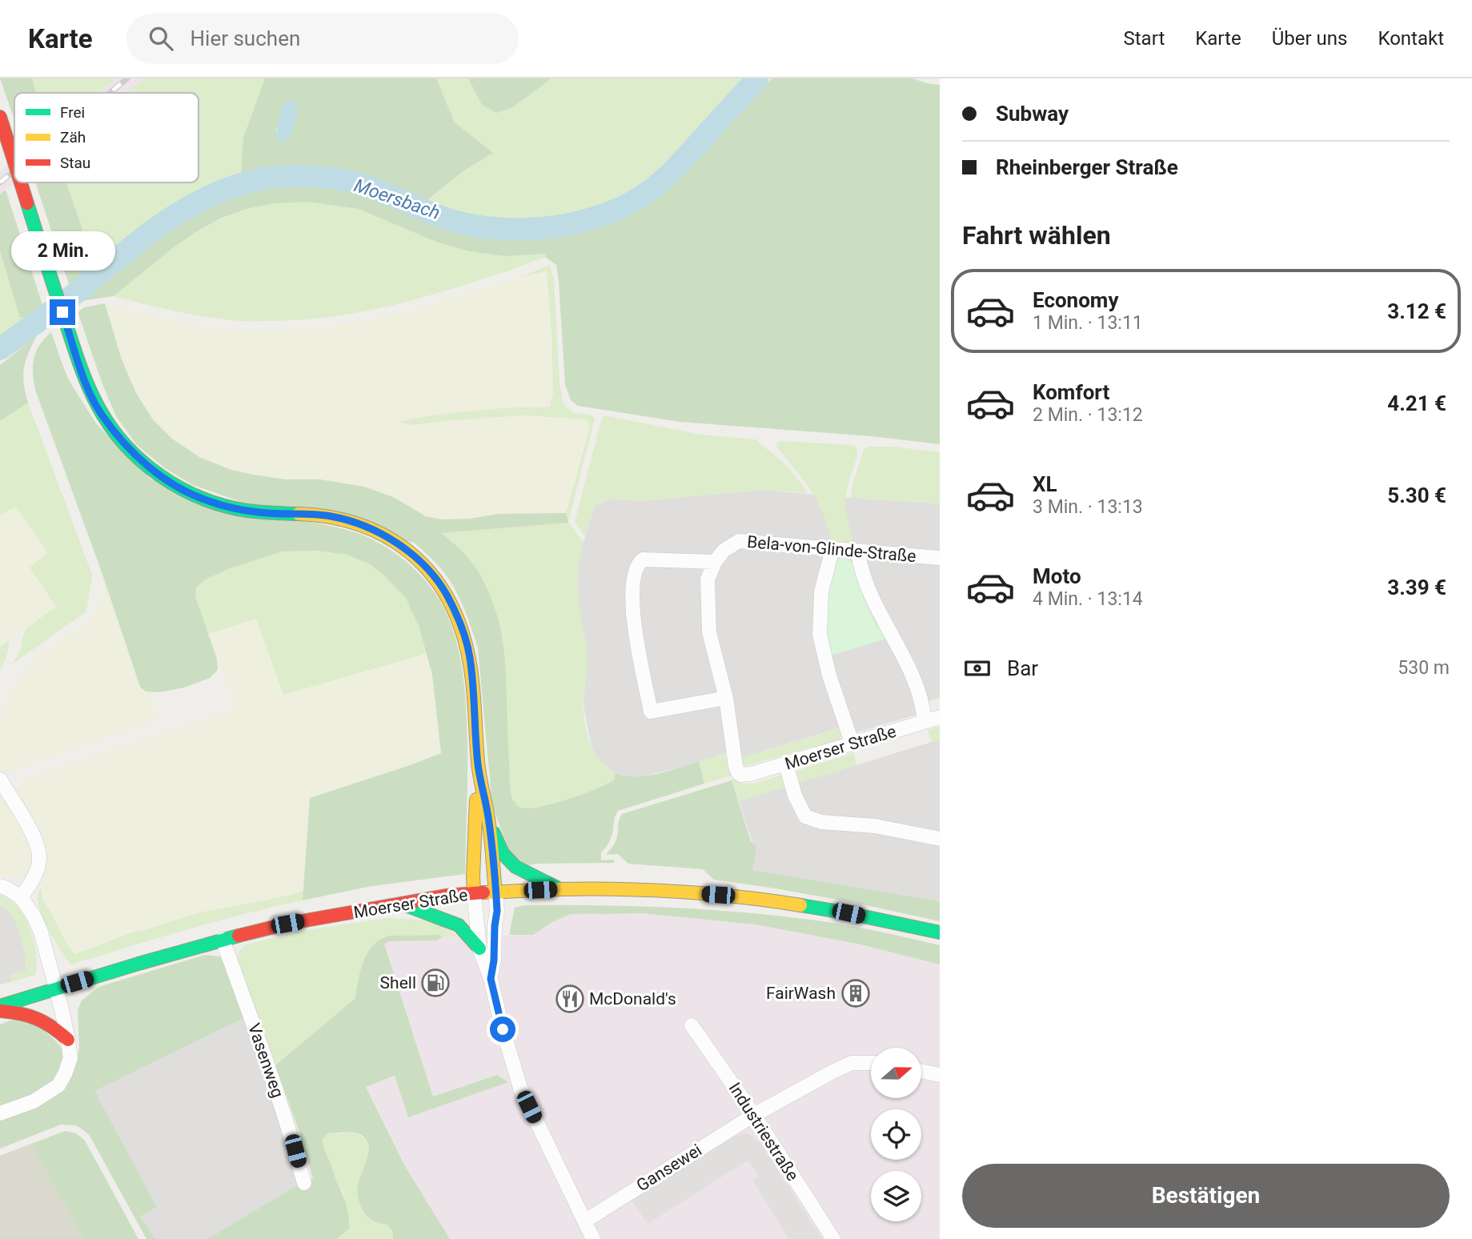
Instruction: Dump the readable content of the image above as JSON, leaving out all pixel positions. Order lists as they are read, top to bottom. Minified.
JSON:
{"streets":{"main road":["Moerser Straße"],"street":["Bela-von-Glinde-Straße","Vasenweg","Industriestraße","Gansewei"]},"crossings":[["Moerser Straße","Vasenweg"],["Industriestraße","Gansewei"]],"water":["Moersbach"],"places":{"fuel station":["Shell"],"building":["FairWash"],"restaurant":["McDonald's"]},"legend":["Frei","Zäh","Stau"],"north":"right","page":{"header":"Karte","search":"Hier suchen","nav":["Start","Karte","Über uns","Kontakt"],"banner":["Subway","Rheinberger Straße"],"heading":"Fahrt wählen","bubble":"2 Min.","list":[{"name":"Economy","note":"1 Min. · 13:11","value":"3.12 €"},{"name":"Komfort","note":"2 Min. · 13:12","value":"4.21 €"},{"name":"XL","note":"3 Min. · 13:13","value":"5.30 €"},{"name":"Moto","note":"4 Min. · 13:14","value":"3.39 €"}],"pay":["Bar","530 m"],"buttons":"Bestätigen"}}
